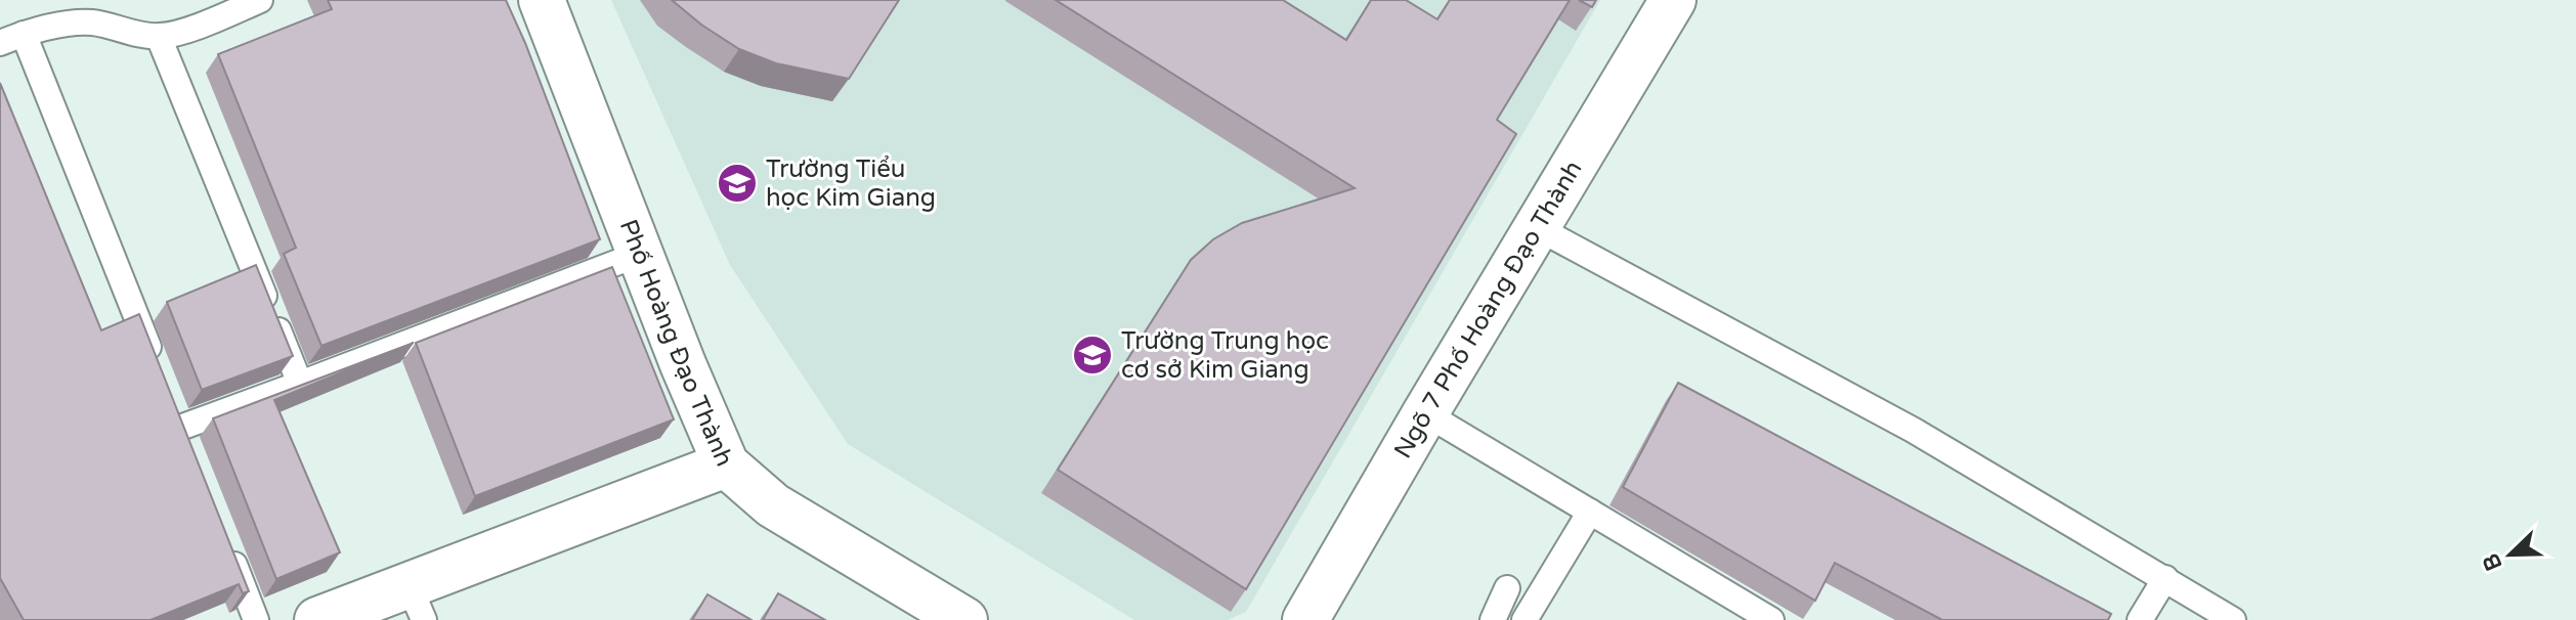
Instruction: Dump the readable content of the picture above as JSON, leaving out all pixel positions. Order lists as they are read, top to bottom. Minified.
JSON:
{"streets":{"street":["Ngõ 7 Phố Hoàng Đạo Thành","Phố Hoàng Đạo Thành"]},"places":{"school or university":["Trường Tiểu học Kim Giang","Trường Trung học cơ sở Kim Giang"]},"north":"bottom left"}
